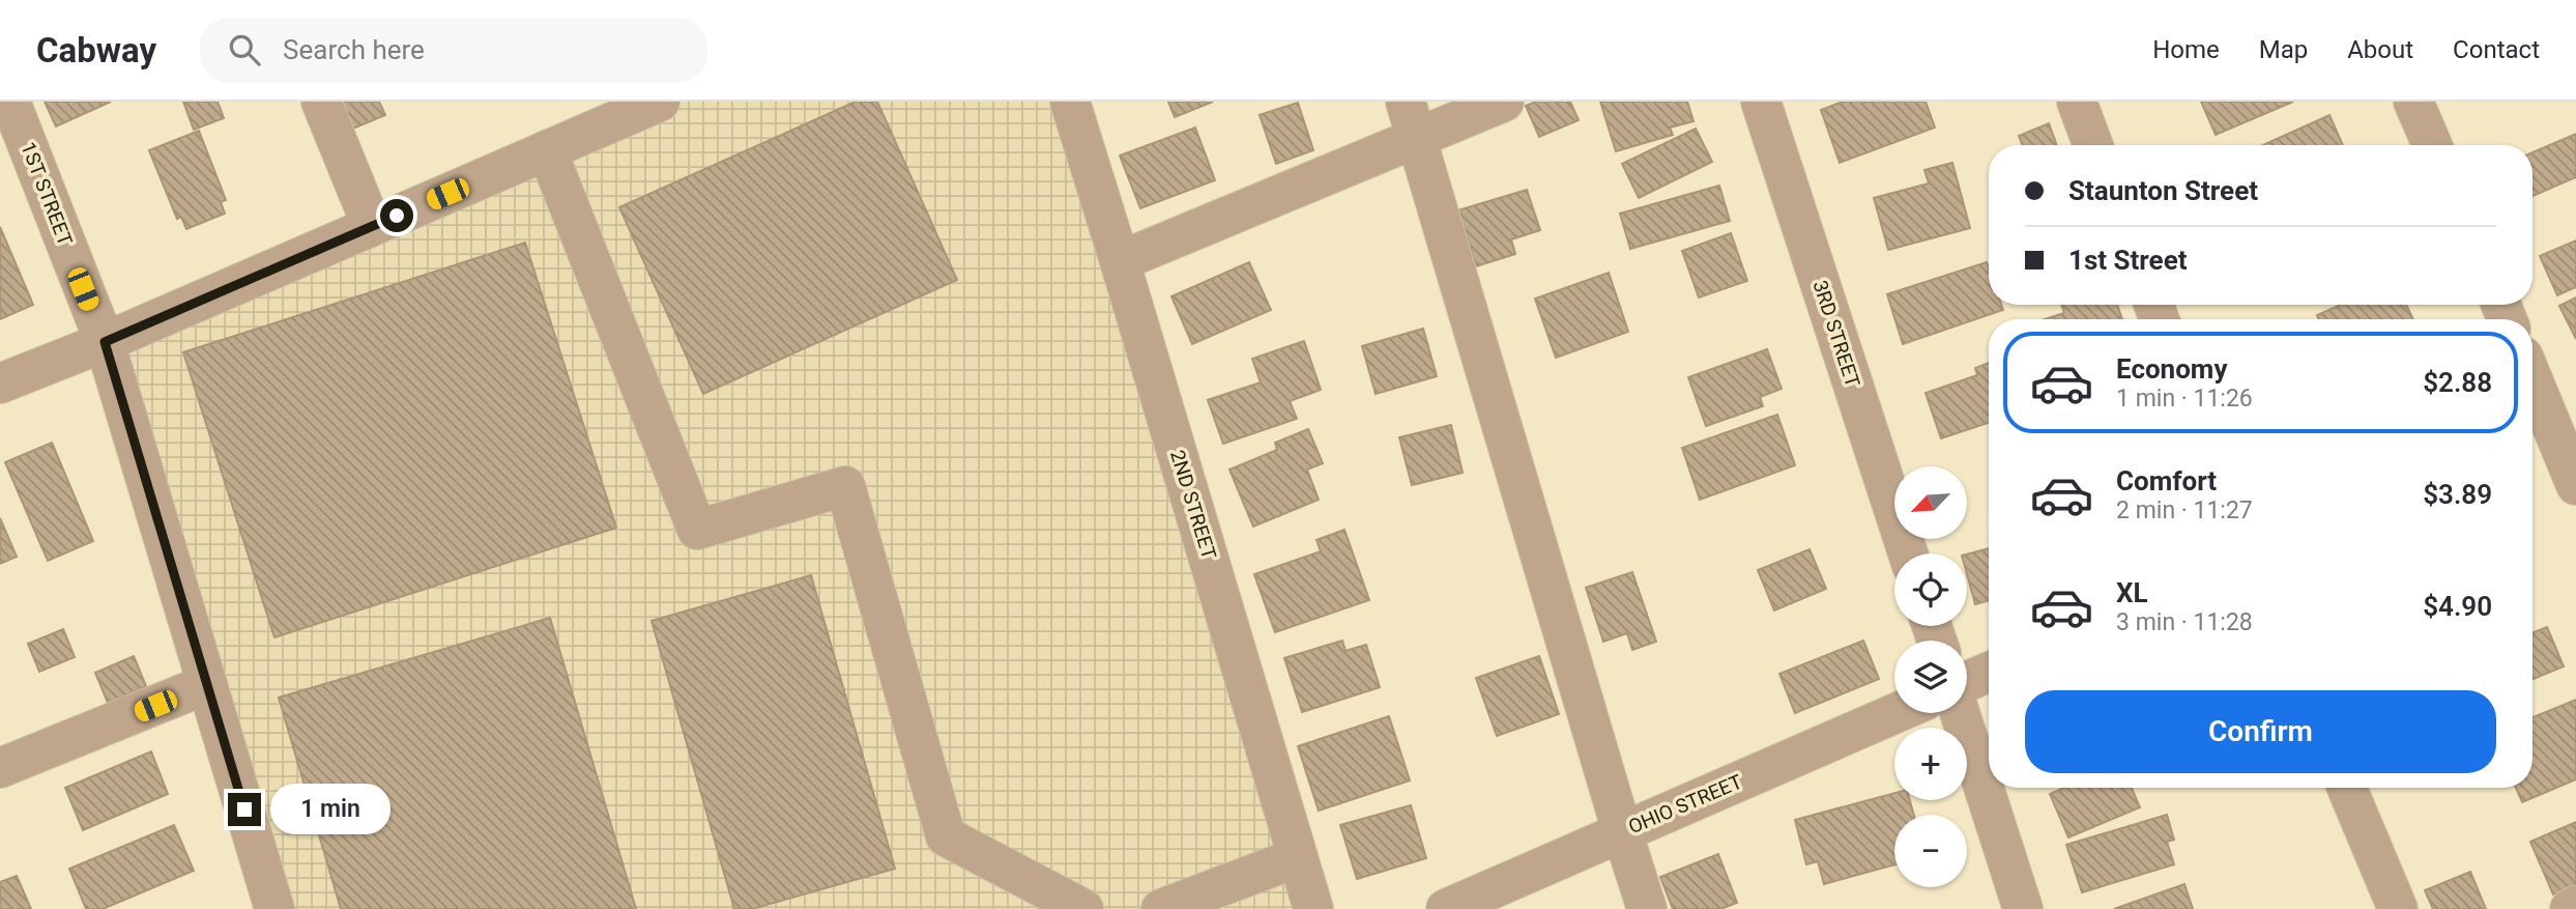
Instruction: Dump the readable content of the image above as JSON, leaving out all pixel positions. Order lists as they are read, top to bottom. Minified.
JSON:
{"streets":{"street":["1ST STREET","3RD STREET","2ND STREET","OHIO STREET"]},"north":"bottom left","page":{"header":"Cabway","search":"Search here","nav":["Home","Map","About","Contact"],"banner":["Staunton Street","1st Street"],"list":[{"name":"Economy","note":"1 min · 11:26","value":"$2.88"},{"name":"Comfort","note":"2 min · 11:27","value":"$3.89"},{"name":"XL","note":"3 min · 11:28","value":"$4.90"}],"map_buttons":["+","−"],"buttons":"Confirm","bubble":"1 min"}}
